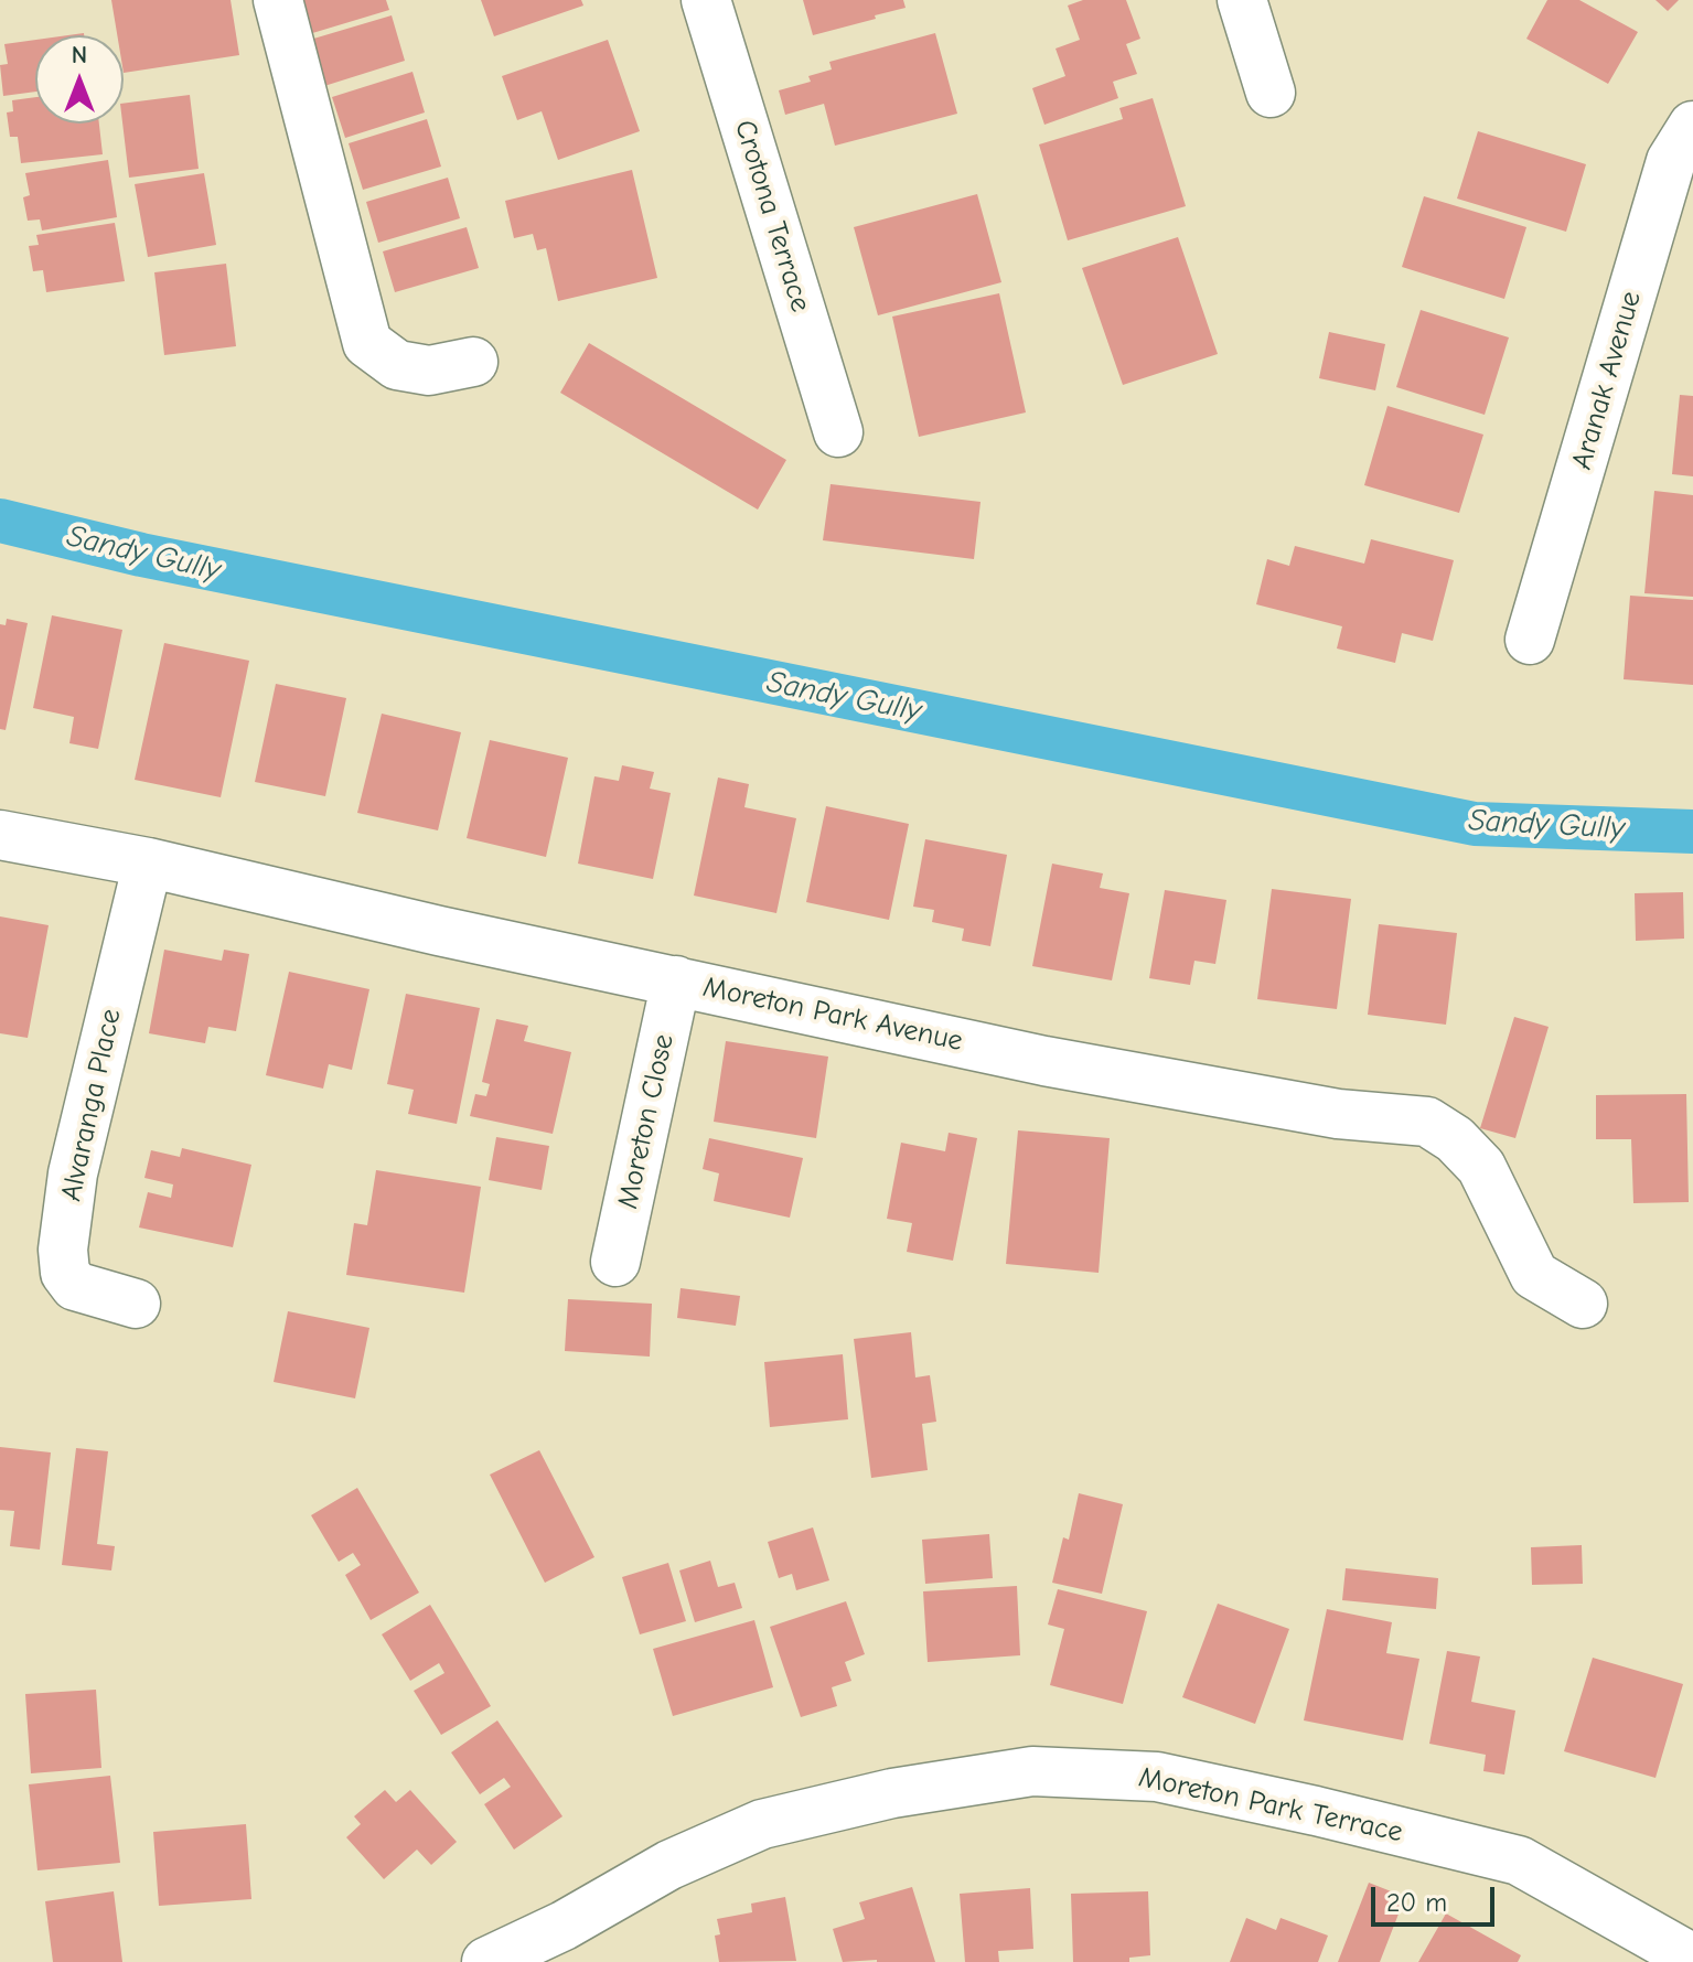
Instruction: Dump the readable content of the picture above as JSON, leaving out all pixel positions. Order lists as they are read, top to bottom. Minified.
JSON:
{"streets":{"street":["Crotona Terrace","Aranak Avenue","Moreton Park Avenue","Alvaranga Place","Moreton Close","Moreton Park Terrace"]},"crossings":[["Moreton Park Avenue","Alvaranga Place"],["Moreton Park Avenue","Moreton Close"]],"water":["Sandy Gully"],"scale_bar":"20 m","north":"top"}
